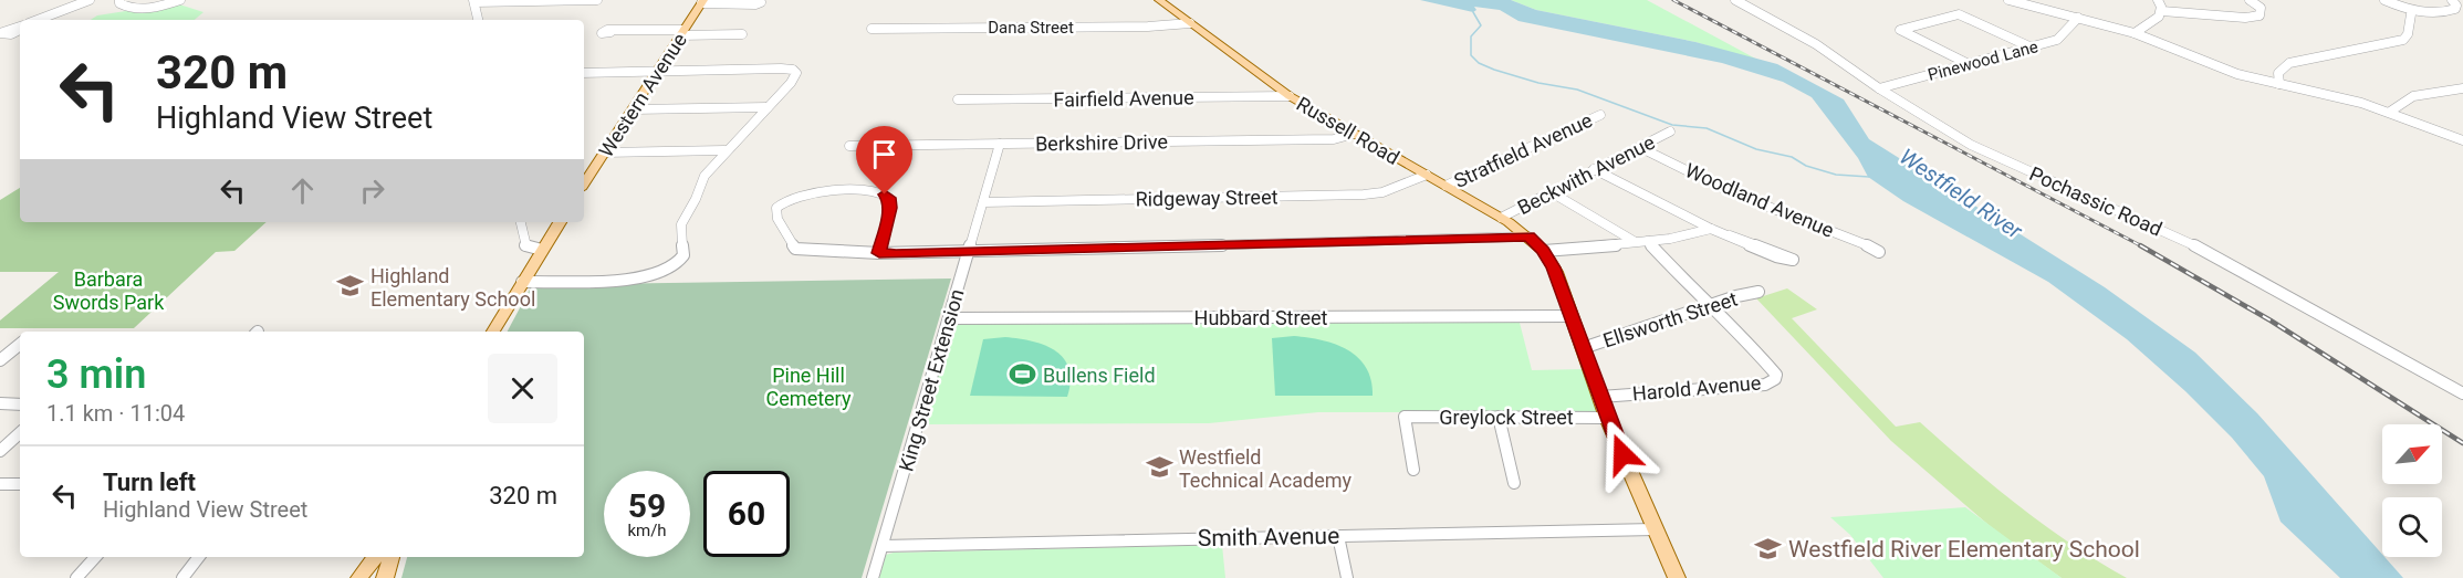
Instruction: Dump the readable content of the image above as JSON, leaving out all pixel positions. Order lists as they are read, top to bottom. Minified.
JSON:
{"streets":{"main road":["Western Avenue","Russell Road"],"street":["Dana Street","Pinewood Lane","Fairfield Avenue","Berkshire Drive","Stratfield Avenue","Beckwith Avenue","Ridgeway Street","Woodland Avenue","Pochassic Road","Hubbard Street","Ellsworth Street","King Street Extension","Harold Avenue","Greylock Street","Smith Avenue"]},"crossings":[["Dana Street","Russell Road"],["Pinewood Lane","Pochassic Road"],["Fairfield Avenue","Russell Road"],["Russell Road","Berkshire Drive"],["Russell Road","Stratfield Avenue"],["Russell Road","Beckwith Avenue"],["Russell Road","Ridgeway Street"],["Berkshire Drive","King Street Extension"],["Beckwith Avenue","Woodland Avenue"],["Ridgeway Street","King Street Extension"],["Hubbard Street","King Street Extension"],["Ellsworth Street","Harold Avenue"],["King Street Extension","Smith Avenue"]],"water":["Westfield River"],"parks":["Barbara Swords Park","Pine Hill Cemetery"],"places":{"school or university":["Highland Elementary School","Westfield Technical Academy","Westfield River Elementary School"],"sports":["Bullens Field"]},"north":"top right","page":{"turn":["320 m","Highland View Street"],"heading":["3 min","1.1 km · 11:04"],"list":[{"name":"Turn left","note":"Highland View Street","value":"320 m"}],"speed":"59 km/h","limit":"60"}}
